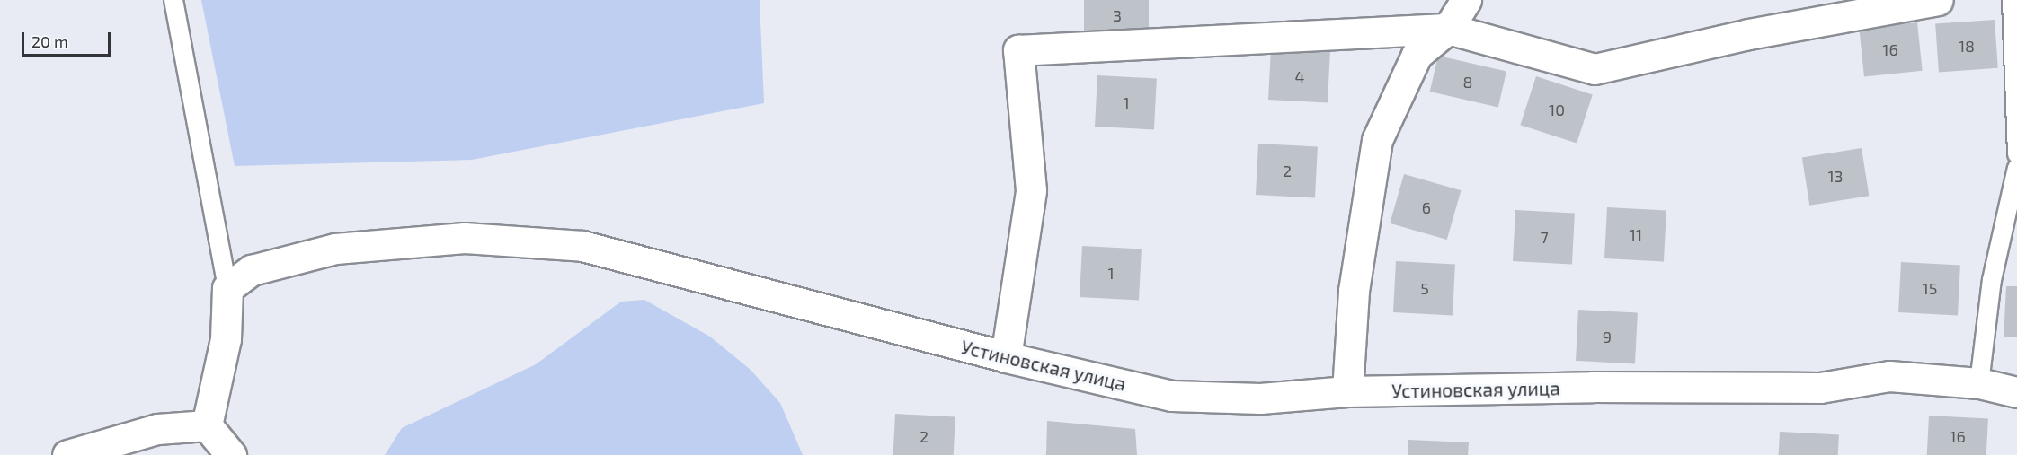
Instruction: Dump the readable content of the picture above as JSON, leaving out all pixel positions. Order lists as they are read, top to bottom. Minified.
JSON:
{"streets":{"street":["Устиновская улица"]},"house_numbers":["3","18","16","4","8","1","10","2","13","6","11","7","1","5","15","9","2","16"],"scale_bar":"20 m"}
